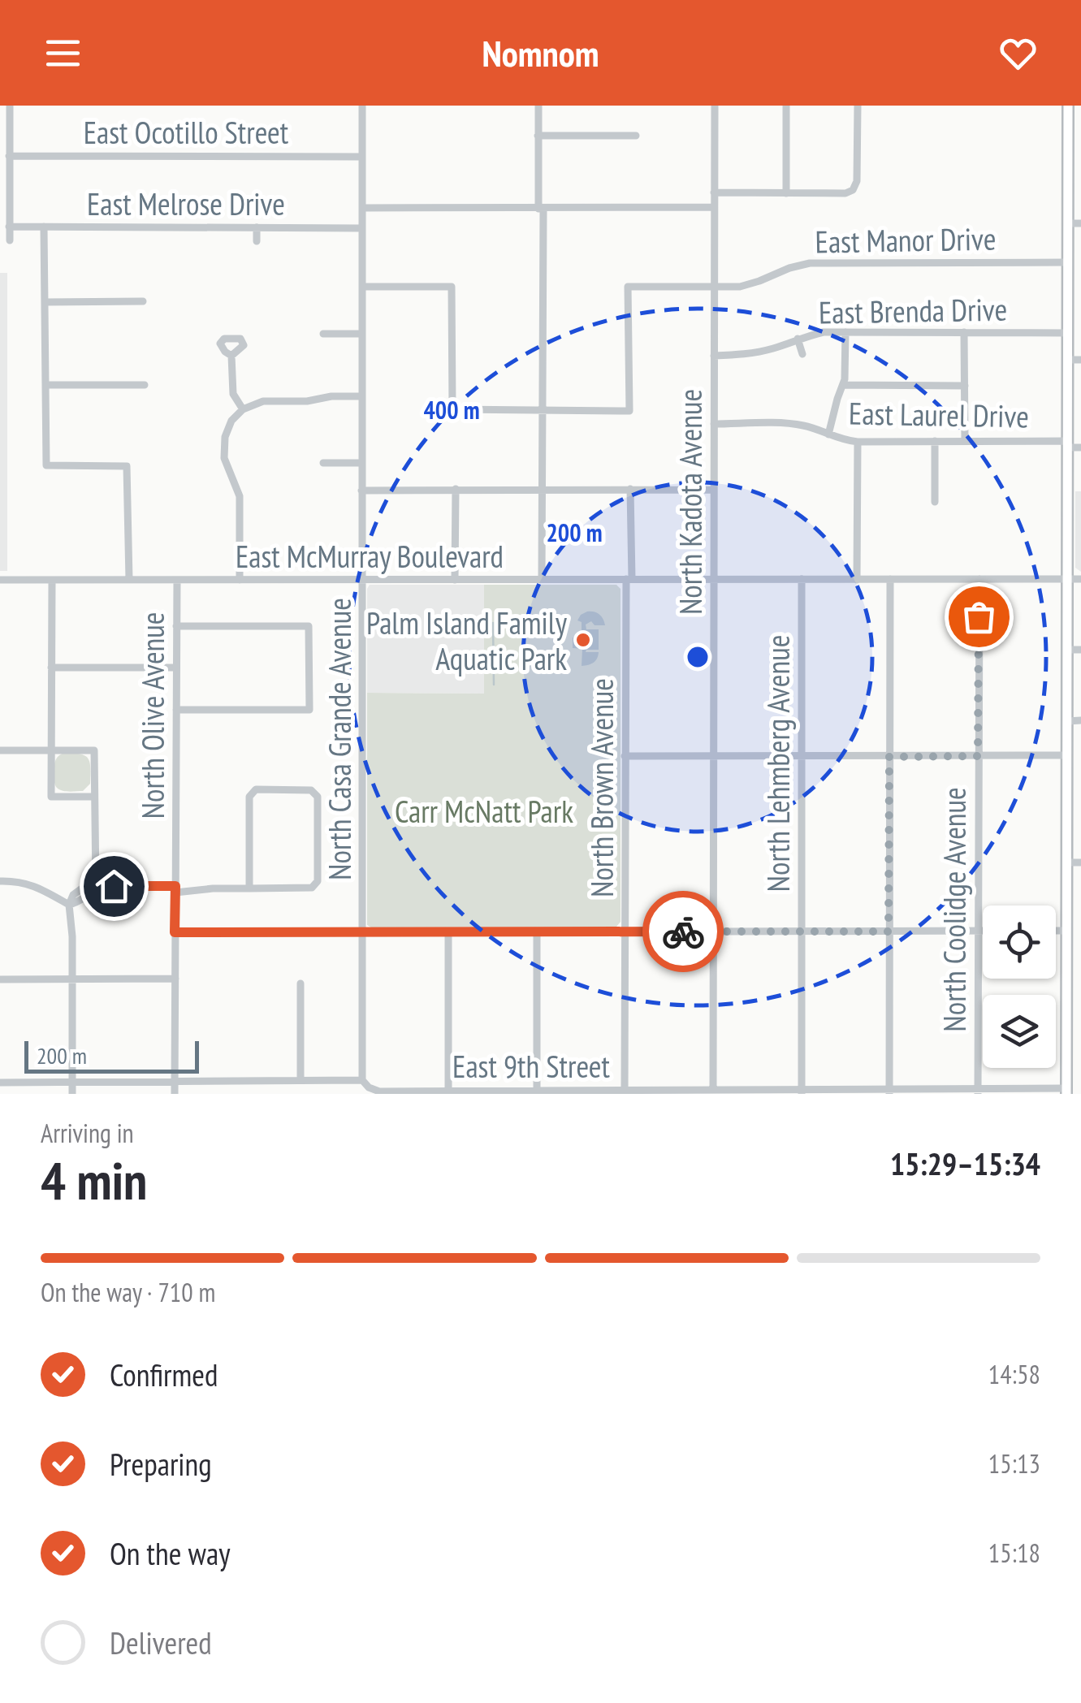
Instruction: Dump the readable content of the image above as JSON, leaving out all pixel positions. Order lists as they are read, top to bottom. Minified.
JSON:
{"streets":{"street":["East Ocotillo Street","East Melrose Drive","East Manor Drive","East Brenda Drive","East Laurel Drive","North Kadota Avenue","East McMurray Boulevard","North Olive Avenue","North Casa Grande Avenue","North Lehmberg Avenue","North Brown Avenue","North Coolidge Avenue","East 9th Street"]},"crossings":[["East Ocotillo Street","North Casa Grande Avenue"],["East Melrose Drive","North Casa Grande Avenue"],["East Manor Drive","North Kadota Avenue"],["East Manor Drive","North Casa Grande Avenue"],["East Brenda Drive","North Kadota Avenue"],["East Laurel Drive","North Kadota Avenue"],["North Kadota Avenue","East McMurray Boulevard"],["North Kadota Avenue","East 9th Street"],["East McMurray Boulevard","North Olive Avenue"],["East McMurray Boulevard","North Casa Grande Avenue"],["East McMurray Boulevard","North Lehmberg Avenue"],["East McMurray Boulevard","North Brown Avenue"],["East McMurray Boulevard","North Coolidge Avenue"],["North Olive Avenue","East 9th Street"],["North Casa Grande Avenue","East 9th Street"],["North Lehmberg Avenue","East 9th Street"],["North Brown Avenue","East 9th Street"],["North Coolidge Avenue","East 9th Street"]],"parks":["Carr McNatt Park"],"places":["Palm Island Family Aquatic Park"],"scale_bar":"200 m","page":{"header":"Nomnom","scale":"200 m","heading":["4 min","Arriving in","15:29–15:34"],"bar":"On the way · 710 m","list":[["Confirmed","14:58"],["Preparing","15:13"],["On the way","15:18"],"Delivered"]},"rings":["400 m","200 m"]}
